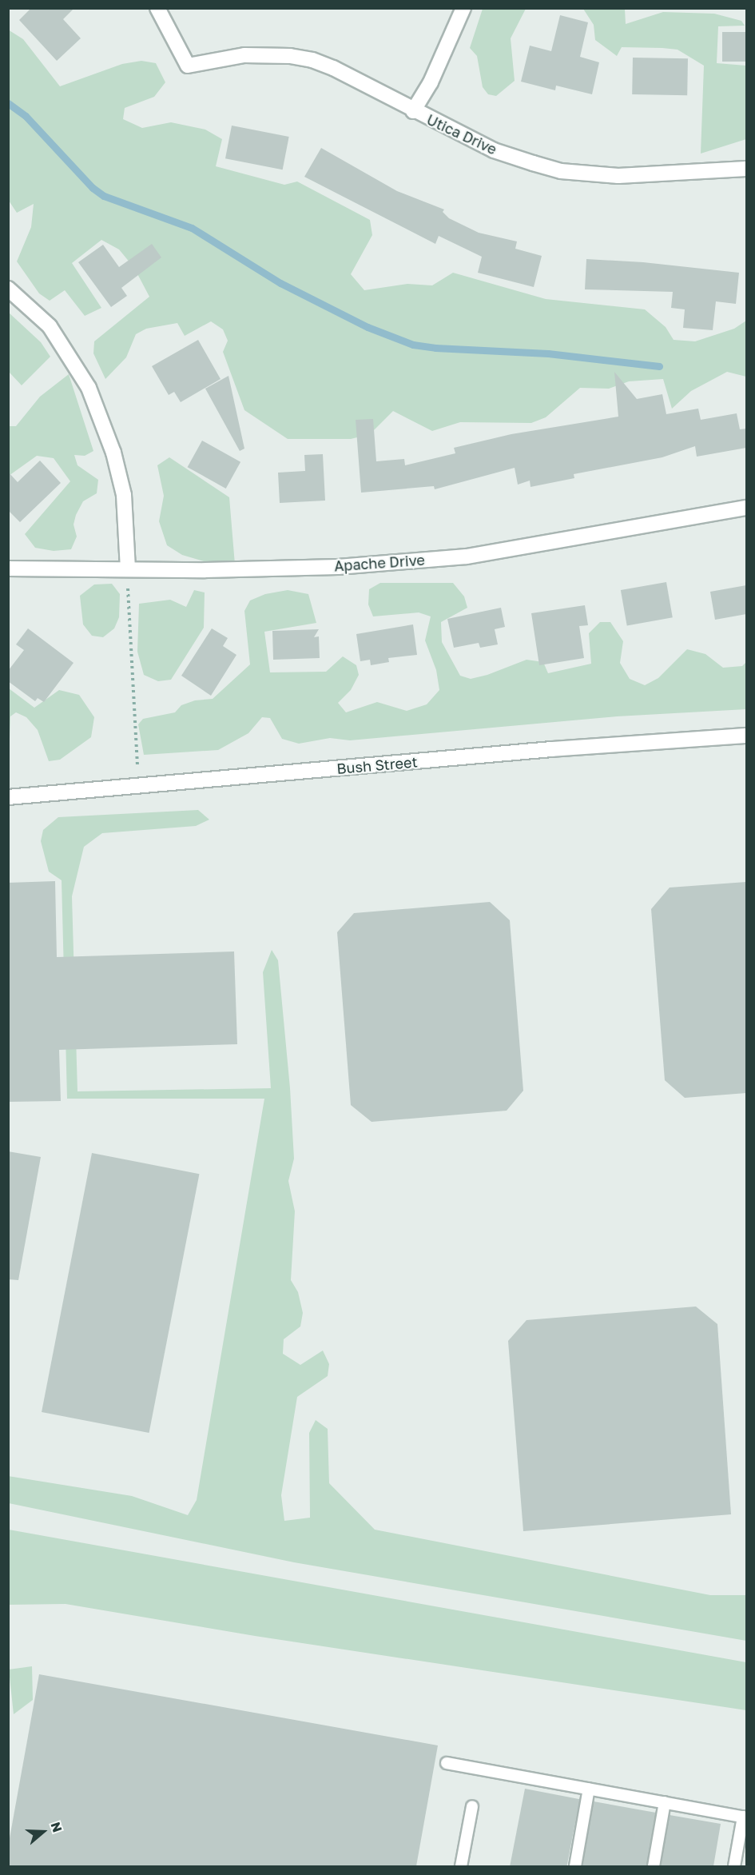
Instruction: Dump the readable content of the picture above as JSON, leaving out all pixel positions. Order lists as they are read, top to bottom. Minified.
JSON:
{"streets":{"street":["Utica Drive","Apache Drive","Bush Street"]},"north":"right"}
